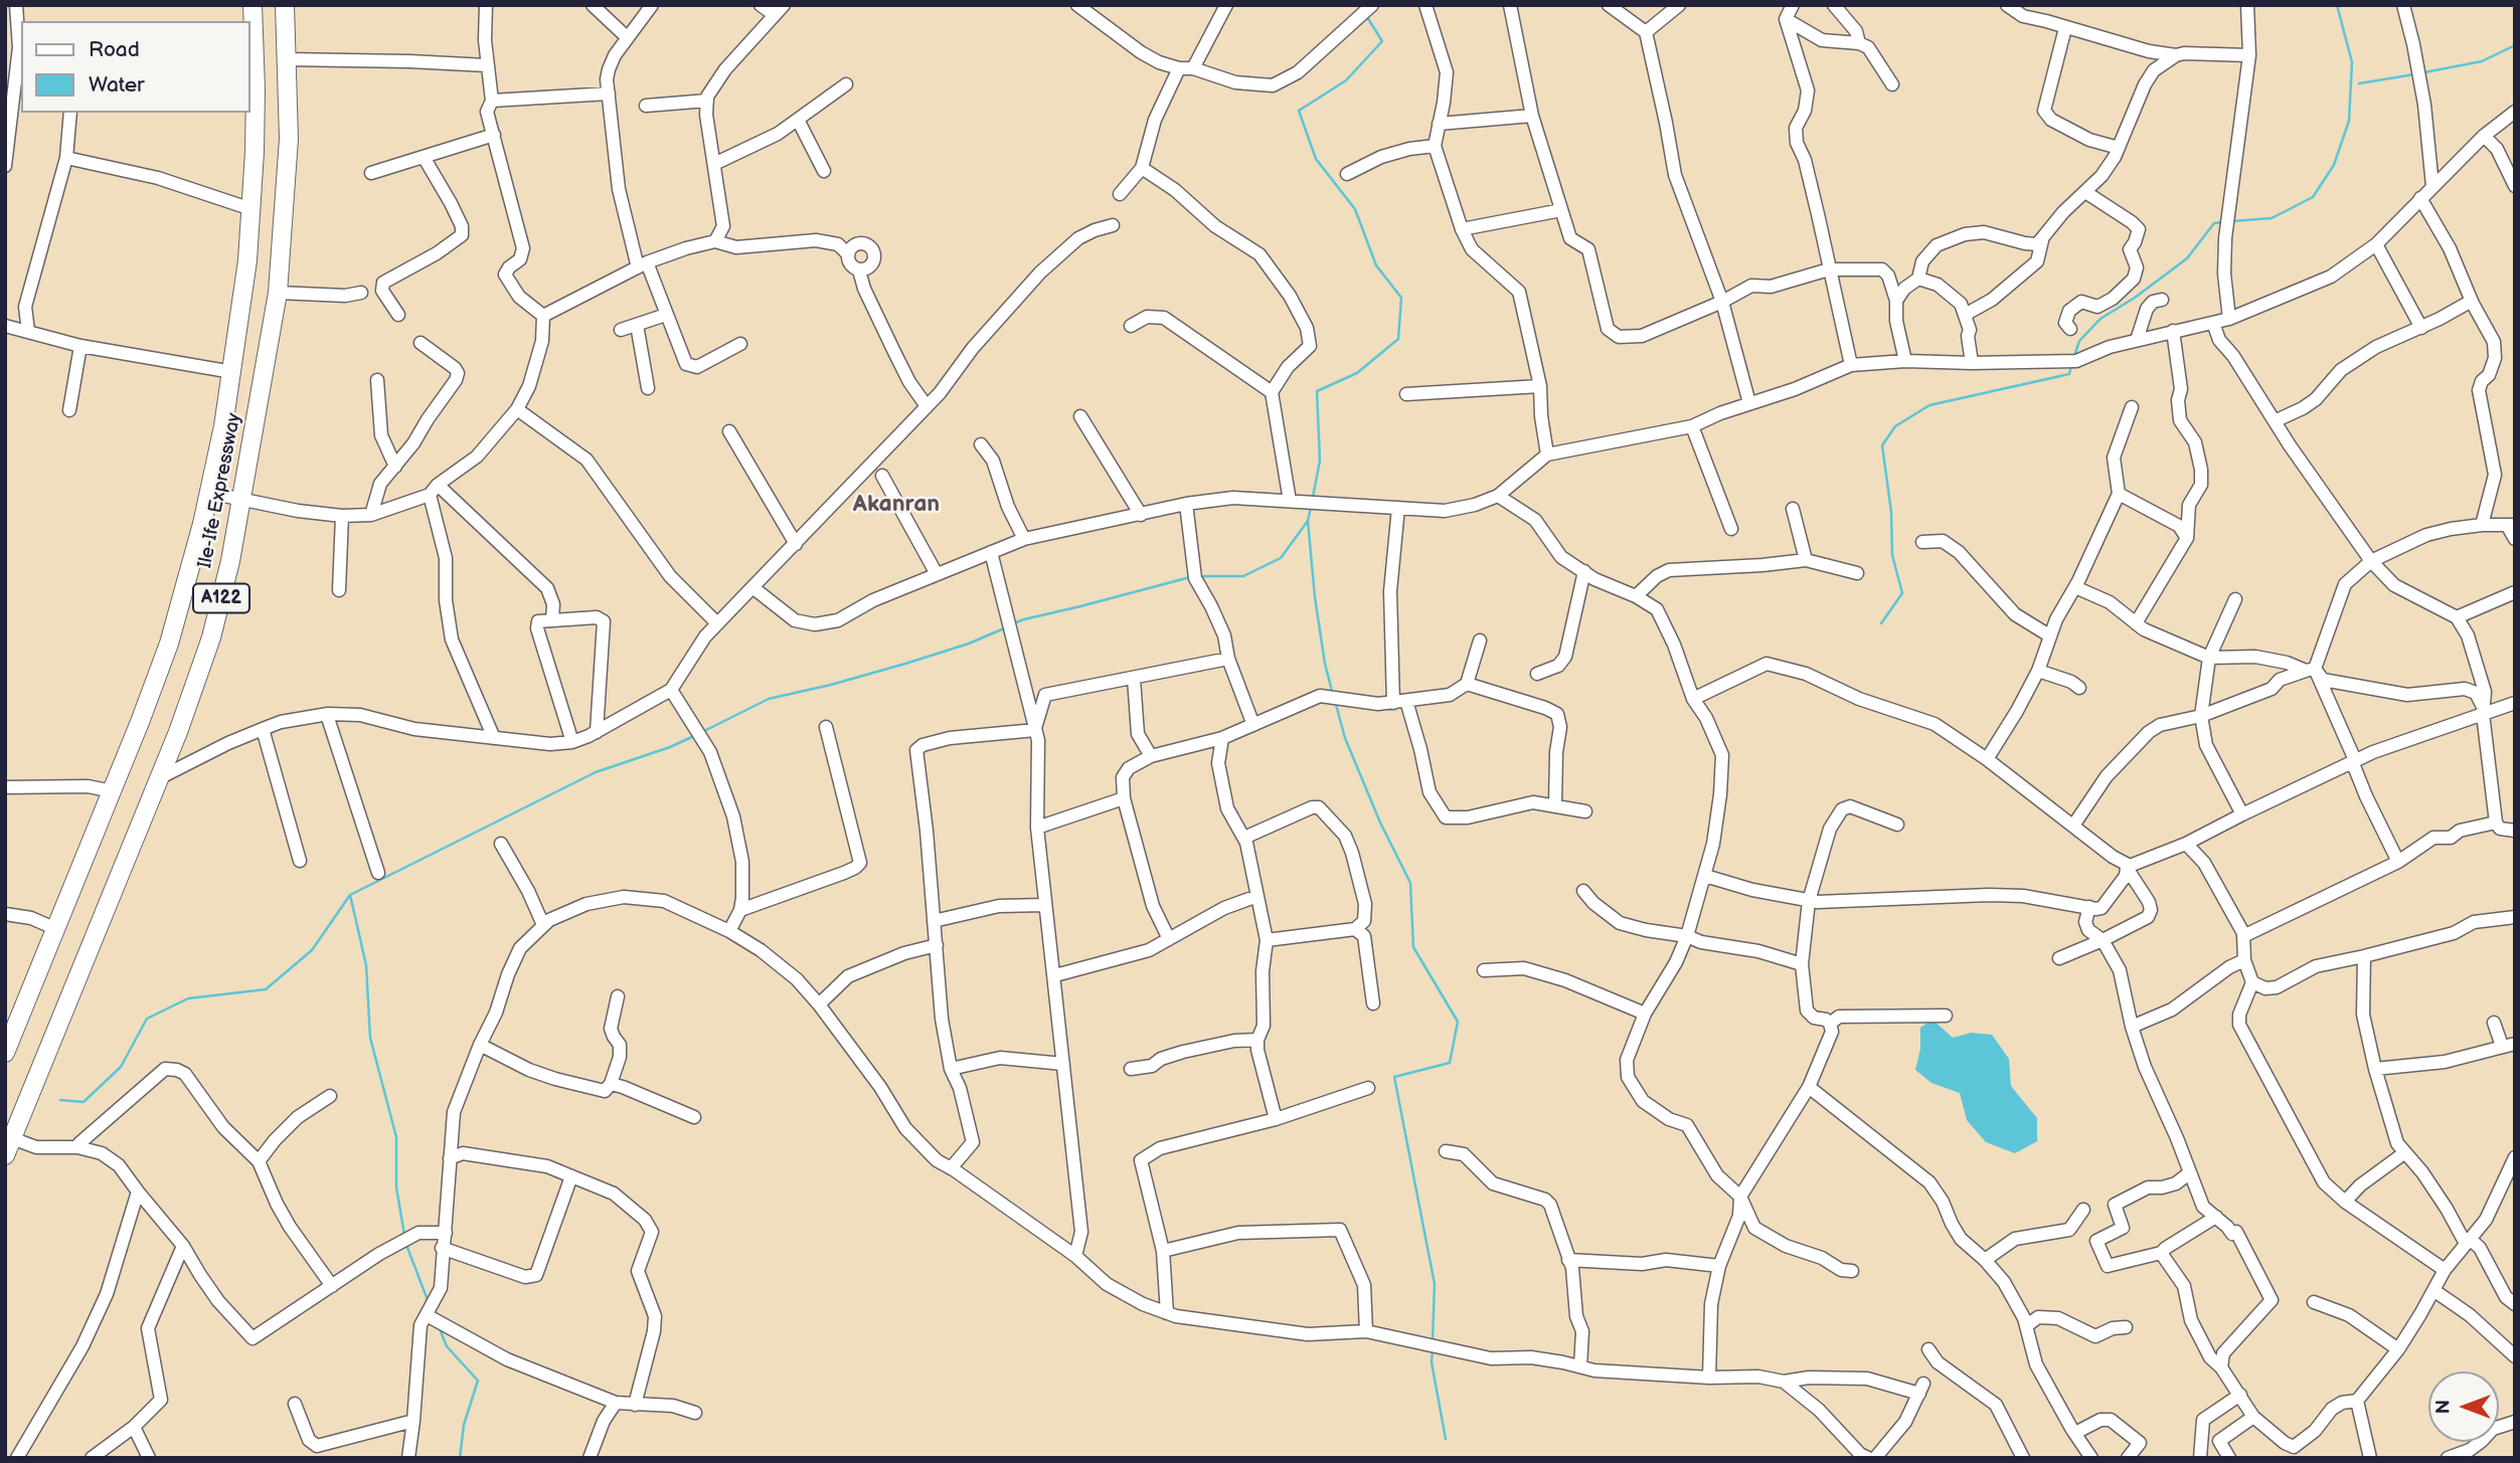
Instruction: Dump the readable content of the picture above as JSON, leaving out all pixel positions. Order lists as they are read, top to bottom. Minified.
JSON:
{"streets":{"highway":["Ile-Ife Expressway","A122"]},"districts":["Akanran"],"legend":["Road","Water"],"north":"left"}
